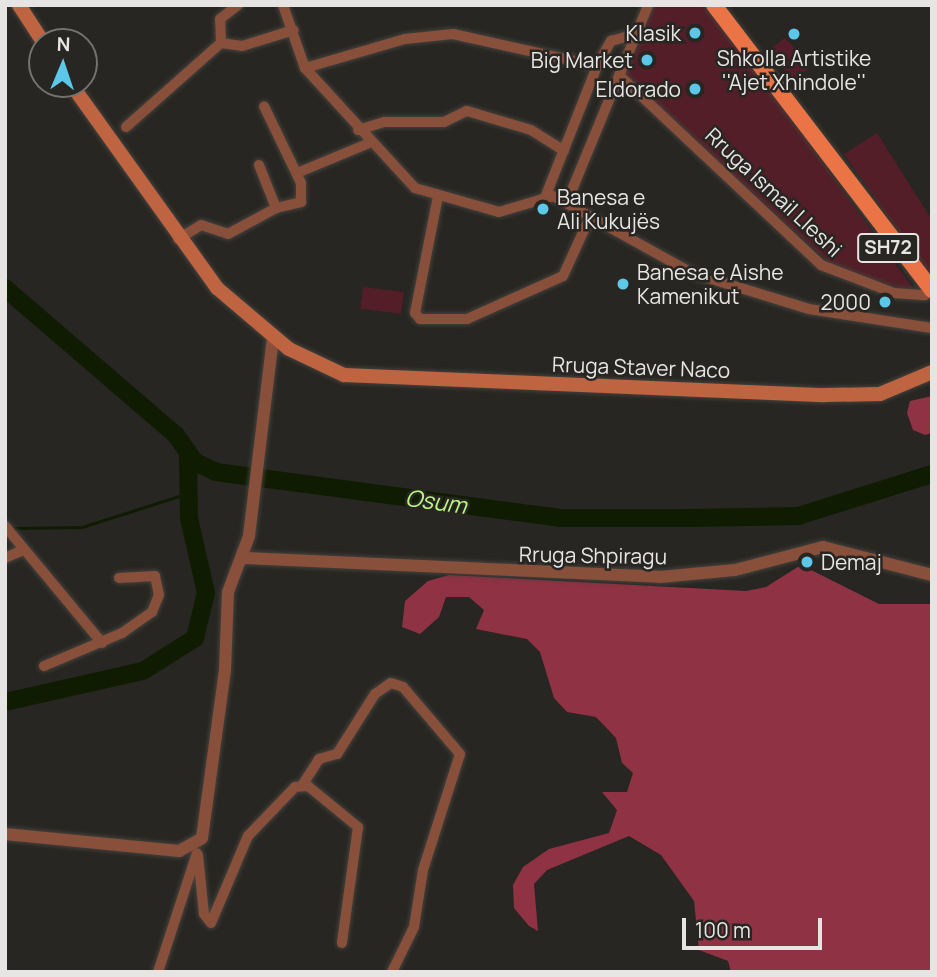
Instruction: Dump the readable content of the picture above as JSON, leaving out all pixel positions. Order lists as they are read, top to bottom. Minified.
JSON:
{"streets":{"main road":["SH72","Rruga Staver Naco"],"street":["Rruga Ismail Lleshi","Rruga Shpiragu"]},"crossings":[["Rruga Ismail Lleshi","SH72"]],"water":["Osum"],"places":["Klasik","Shkolla Artistike ''Ajet Xhindole''","Big Market","Eldorado","Banesa e Ali Kukujës","Banesa e Aishe Kamenikut","2000","Demaj"],"scale_bar":"100 m","north":"top"}
